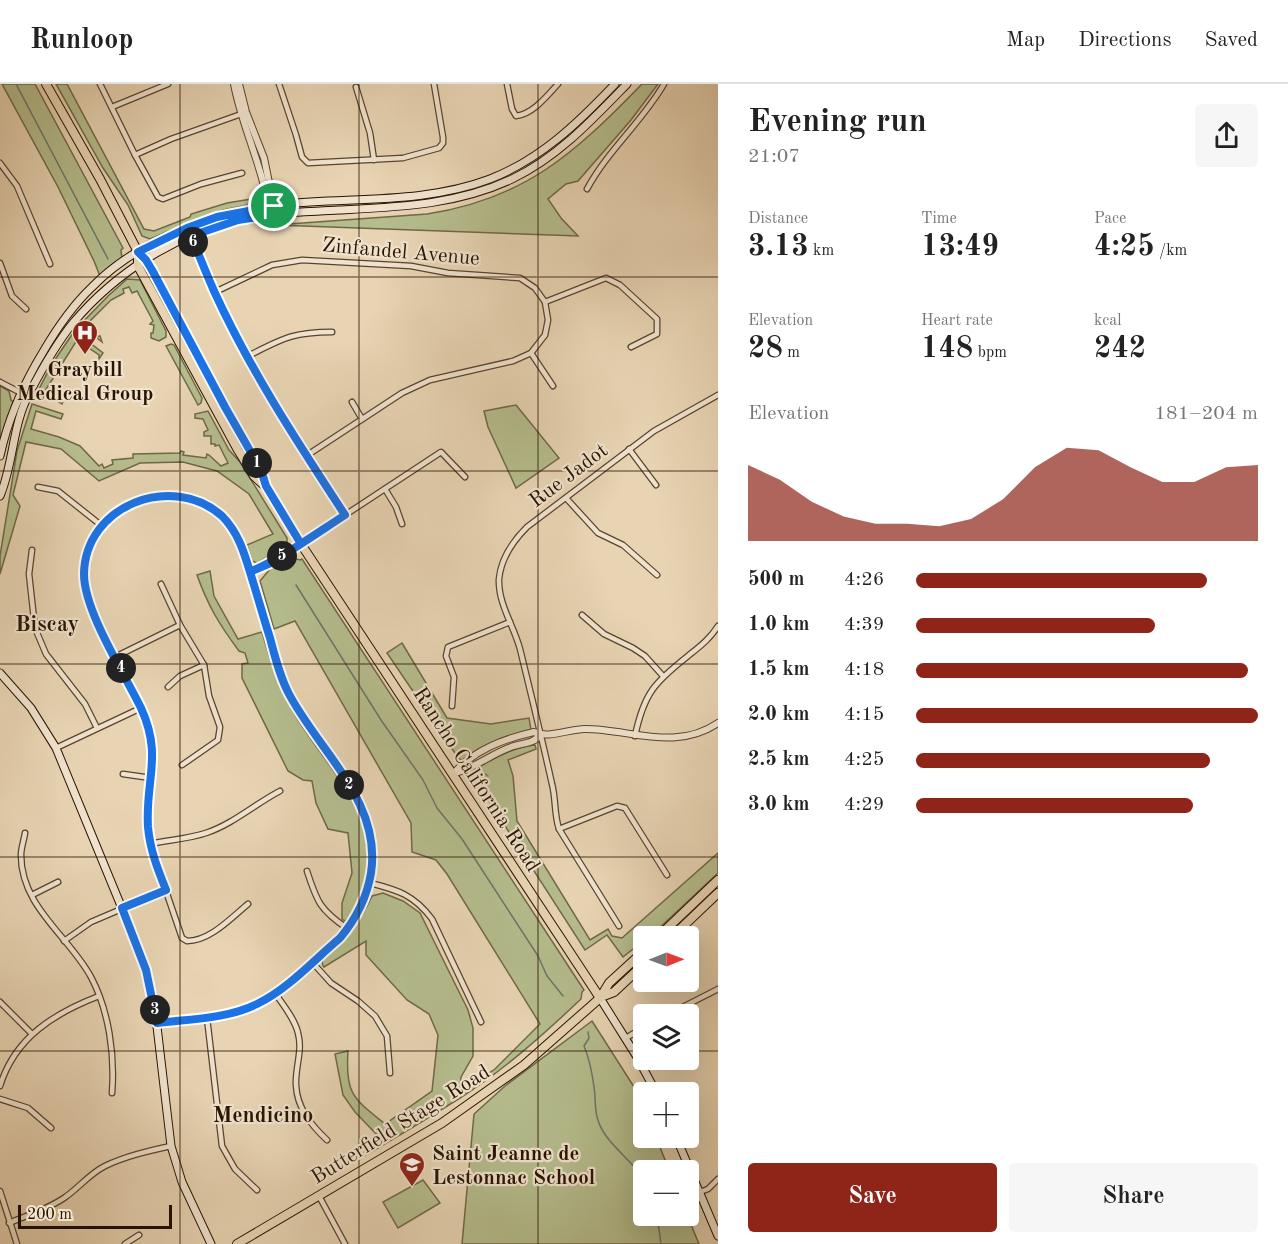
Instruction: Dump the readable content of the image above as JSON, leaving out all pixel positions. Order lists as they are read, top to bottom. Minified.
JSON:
{"streets":{"main road":["Rancho California Road","Butterfield Stage Road"],"street":["Zinfandel Avenue","Rue Jadot"]},"crossings":[["Rancho California Road","Butterfield Stage Road"]],"districts":["Biscay","Mendicino"],"places":{"hospital":["Graybill Medical Group"],"school or university":["Saint Jeanne de Lestonnac School"]},"scale_bar":"200 m","north":"right","page":{"header":"Runloop","nav":["Map","Directions","Saved"],"heading":["Evening run","21:07"],"stats":[["Distance","3.13 km"],["Time","13:49"],["Pace","4:25 /km"],["Elevation","28 m"],["Heart rate","148 bpm"],["kcal","242"]],"pins":["6","1","5","4","2","3"],"chart":["Elevation","181–204 m"],"list":[{"name":"500 m","note":"4:26"},{"name":"1.0 km","note":"4:39"},{"name":"1.5 km","note":"4:18"},{"name":"2.0 km","note":"4:15"},{"name":"2.5 km","note":"4:25"},{"name":"3.0 km","note":"4:29"}],"map_buttons":["+","−"],"buttons":["Save","Share"],"scale":"200 m"}}
